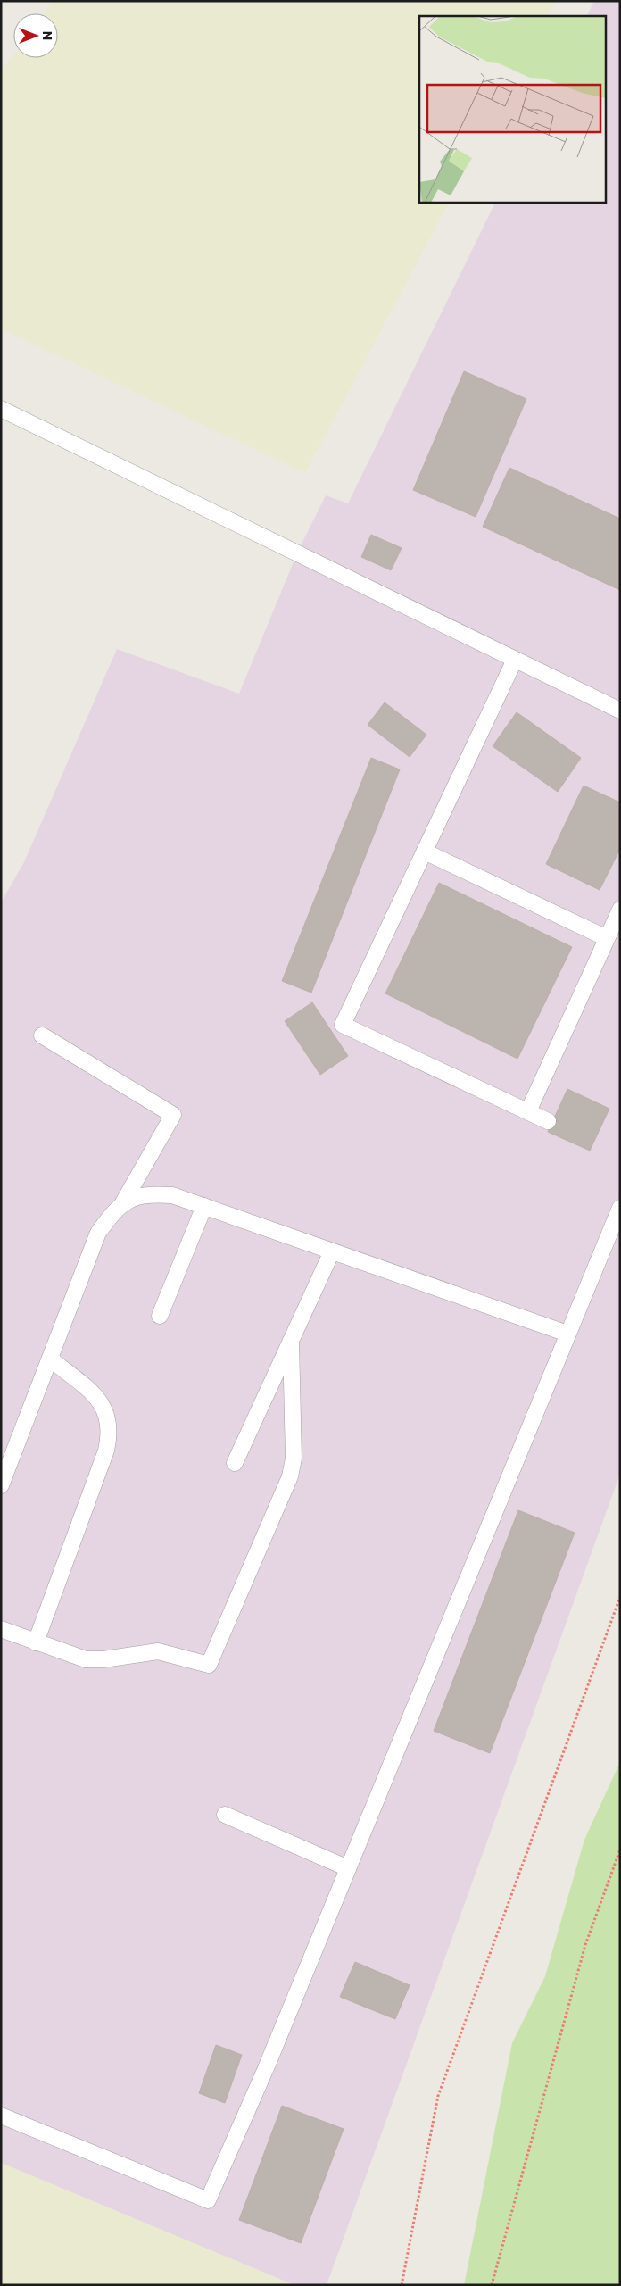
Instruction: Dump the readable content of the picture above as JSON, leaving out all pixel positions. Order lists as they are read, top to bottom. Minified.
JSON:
{"north":"right"}
